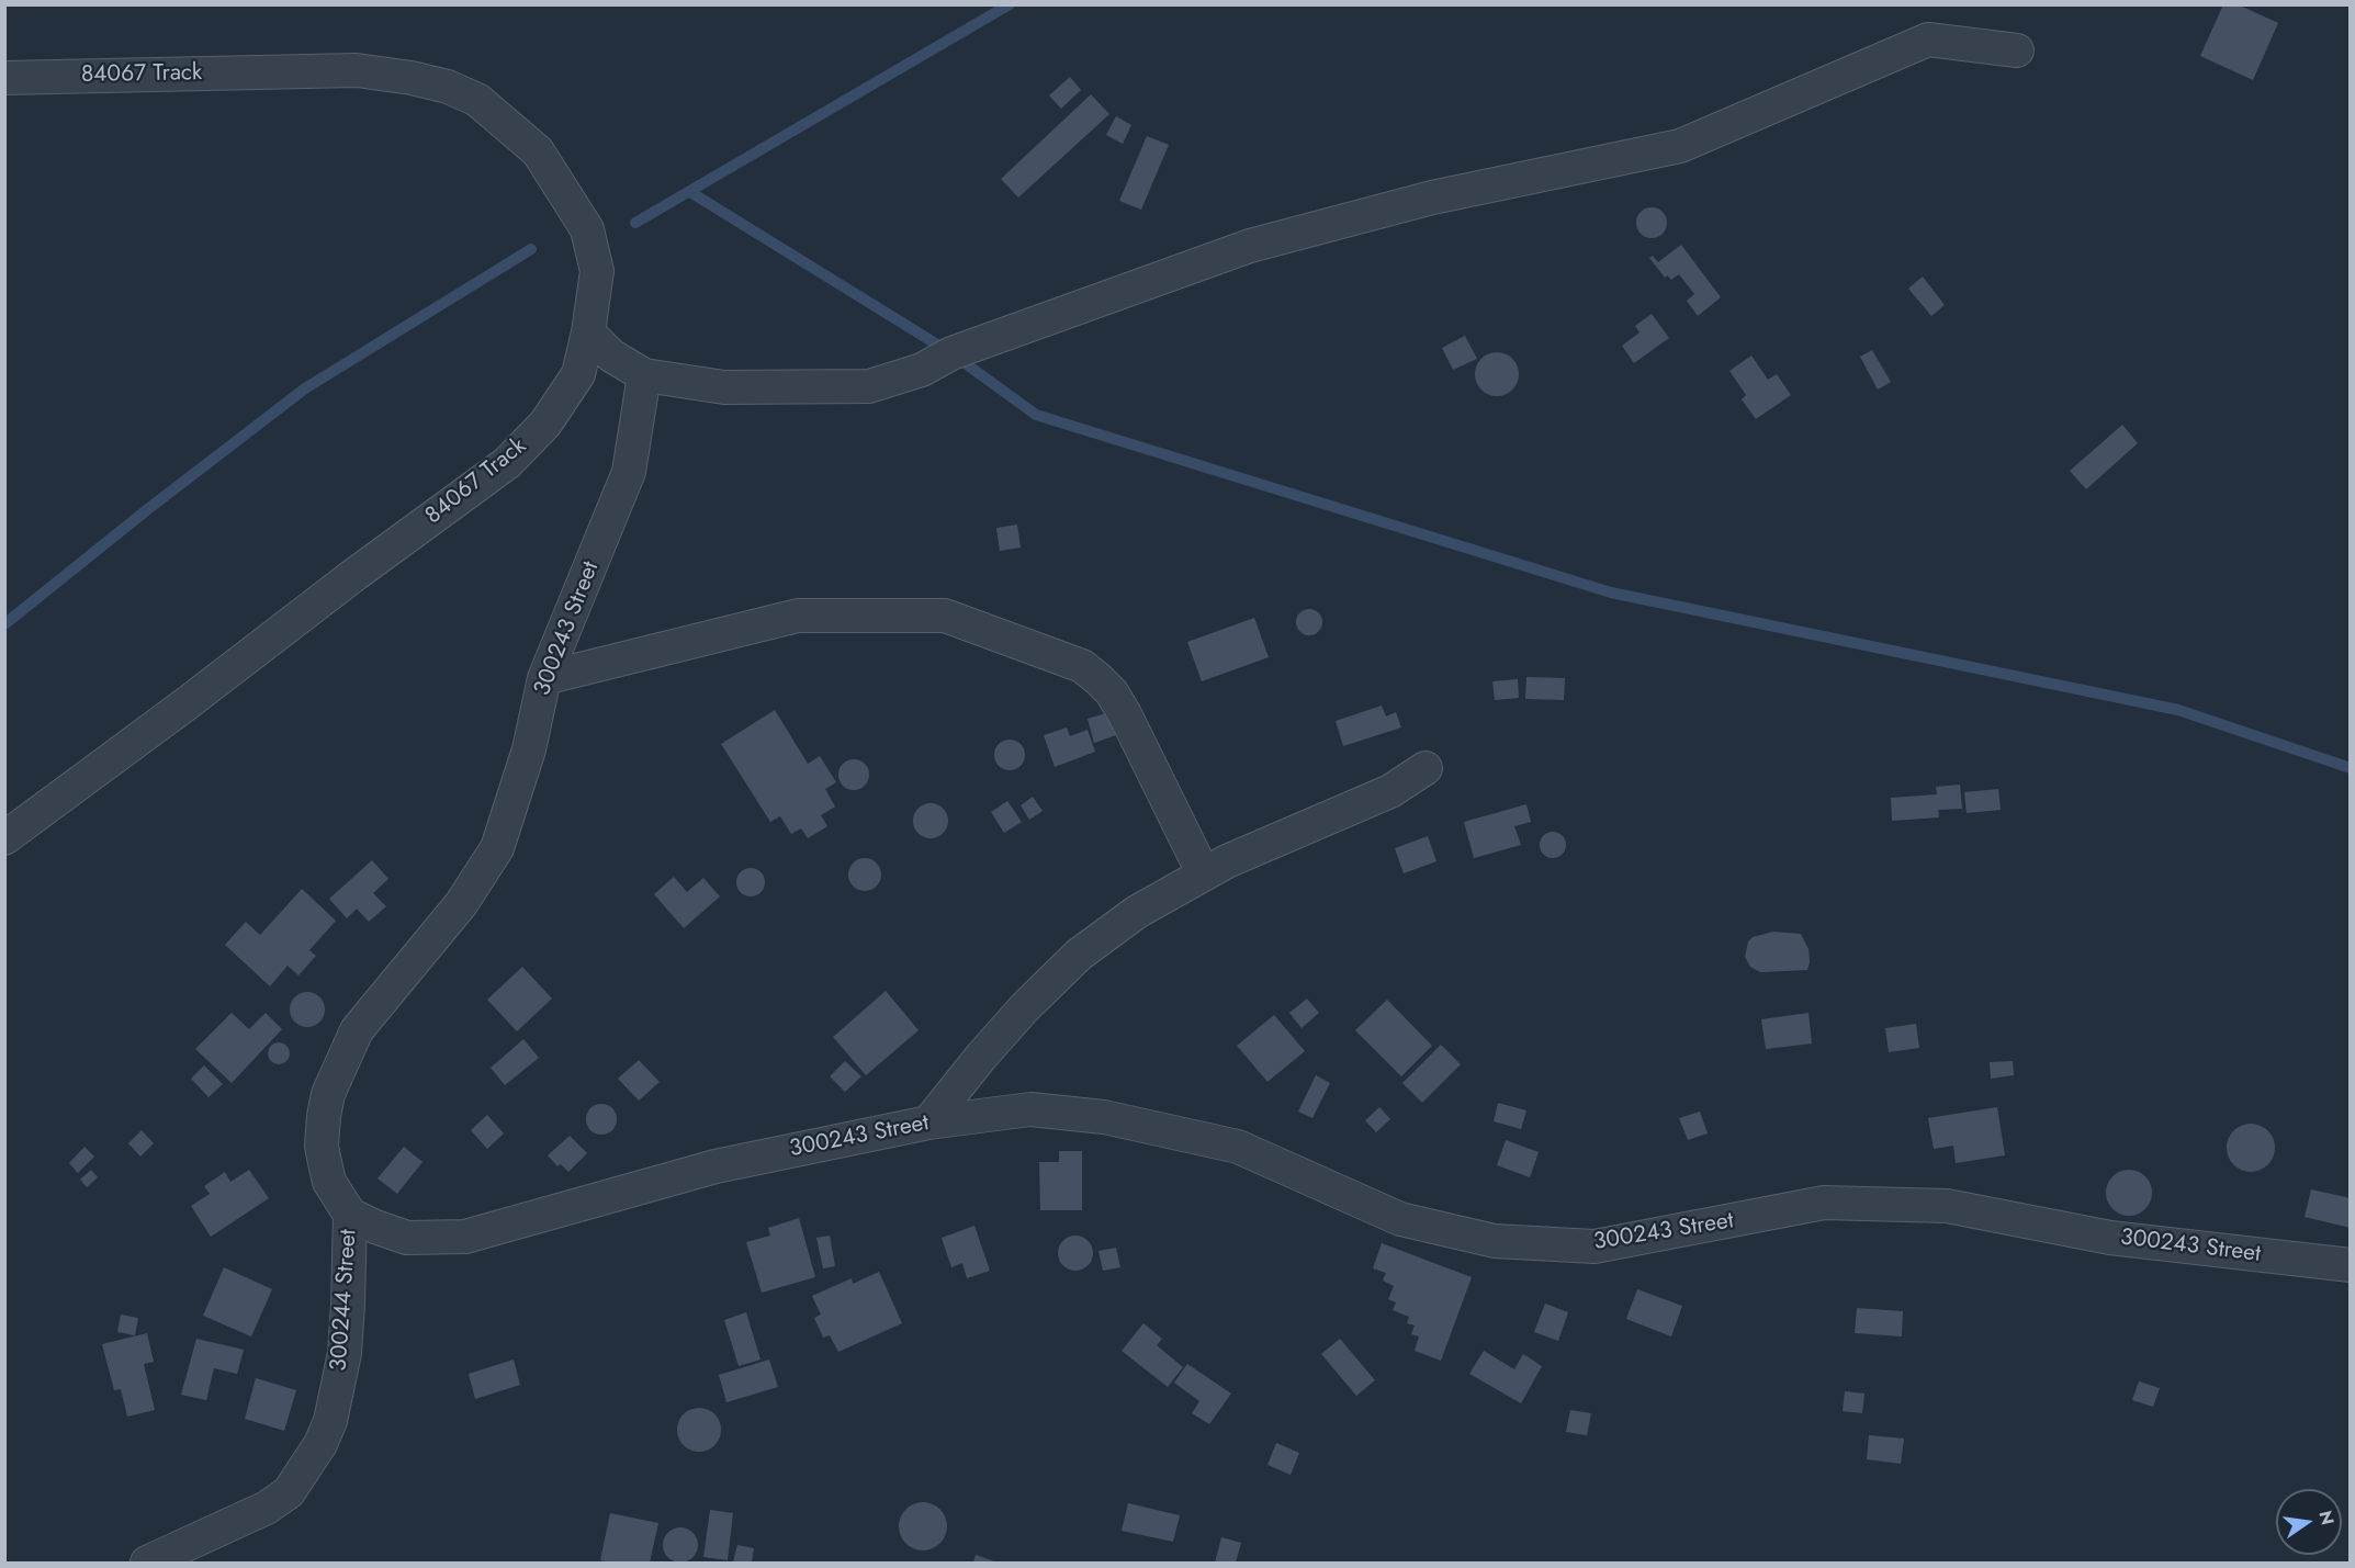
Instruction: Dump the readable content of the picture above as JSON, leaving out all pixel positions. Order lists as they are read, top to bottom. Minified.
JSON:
{"streets":{"street":["84067 Track","300243 Street","300244 Street"]},"crossings":[["300243 Street","300244 Street"]],"north":"right"}
